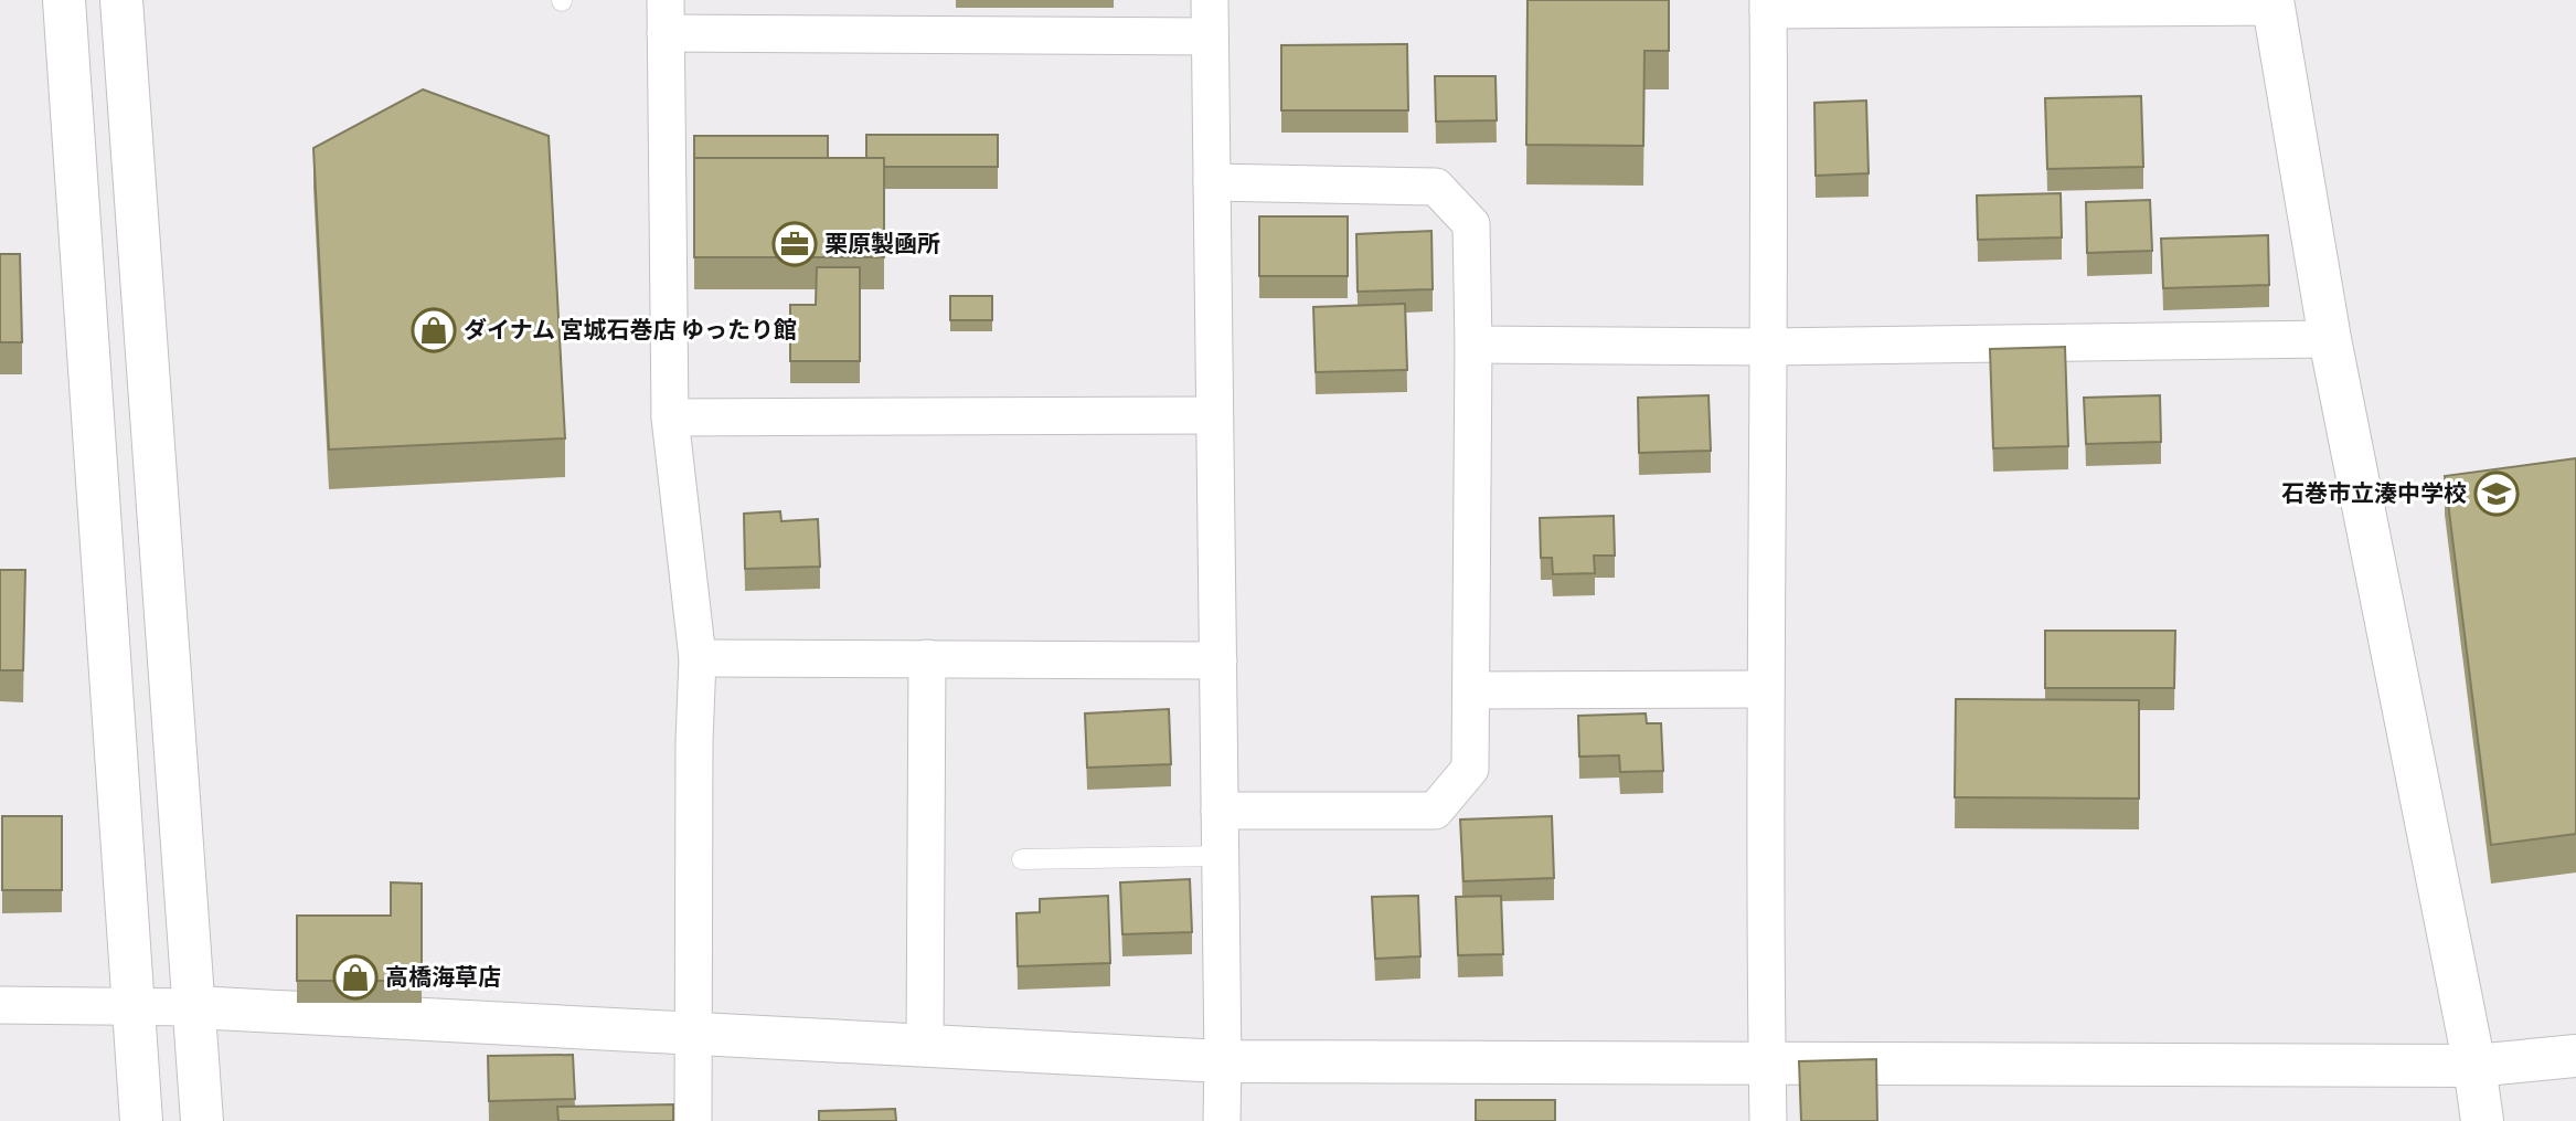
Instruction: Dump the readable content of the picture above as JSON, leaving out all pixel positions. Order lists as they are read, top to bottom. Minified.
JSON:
{"places":{"office":["栗原製凾所"],"shop":["ダイナム 宮城石巻店 ゆったり館","高橋海草店"],"school or university":["石巻市立湊中学校"]}}
